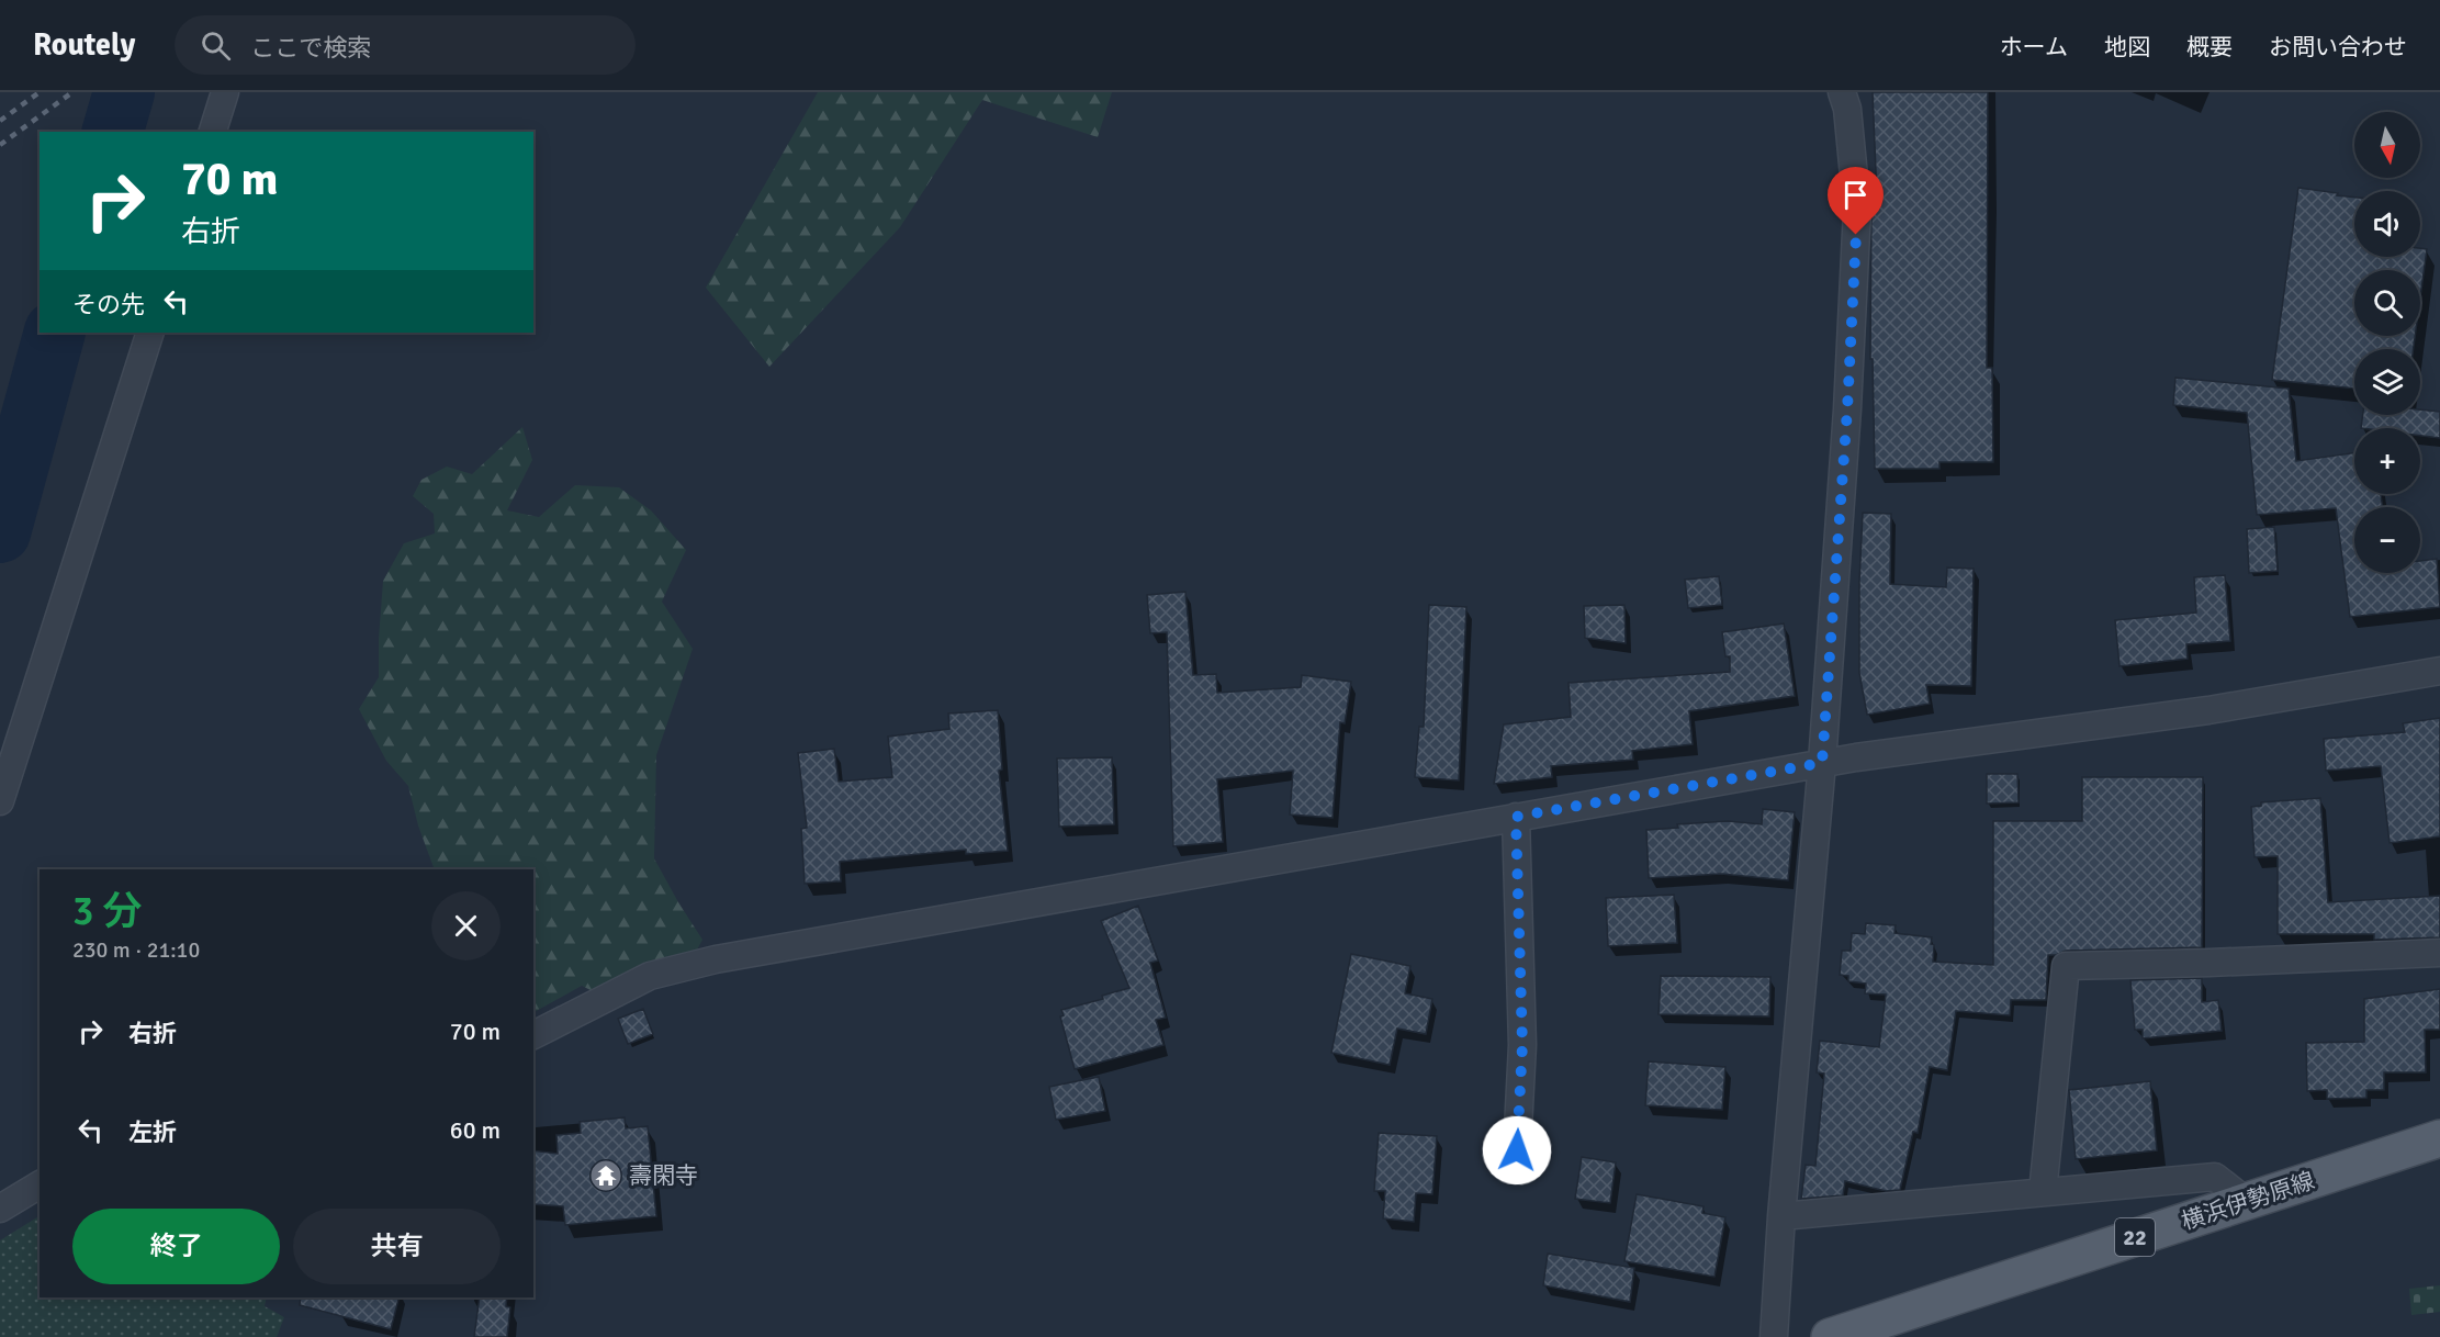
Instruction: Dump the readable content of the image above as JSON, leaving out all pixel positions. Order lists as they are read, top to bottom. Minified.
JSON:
{"streets":{"main road":["横浜伊勢原線","22"]},"places":{"temple":["壽閑寺"]},"north":"bottom","page":{"header":"Routely","search":"ここで検索","nav":["ホーム","地図","概要","お問い合わせ"],"map_buttons":["+","−"],"turn":["70 m","右折"],"then":"その先","heading":["3 分","230 m · 21:10"],"list":[{"name":"右折","value":"70 m"},{"name":"左折","value":"60 m"}],"buttons":["終了","共有"]}}
